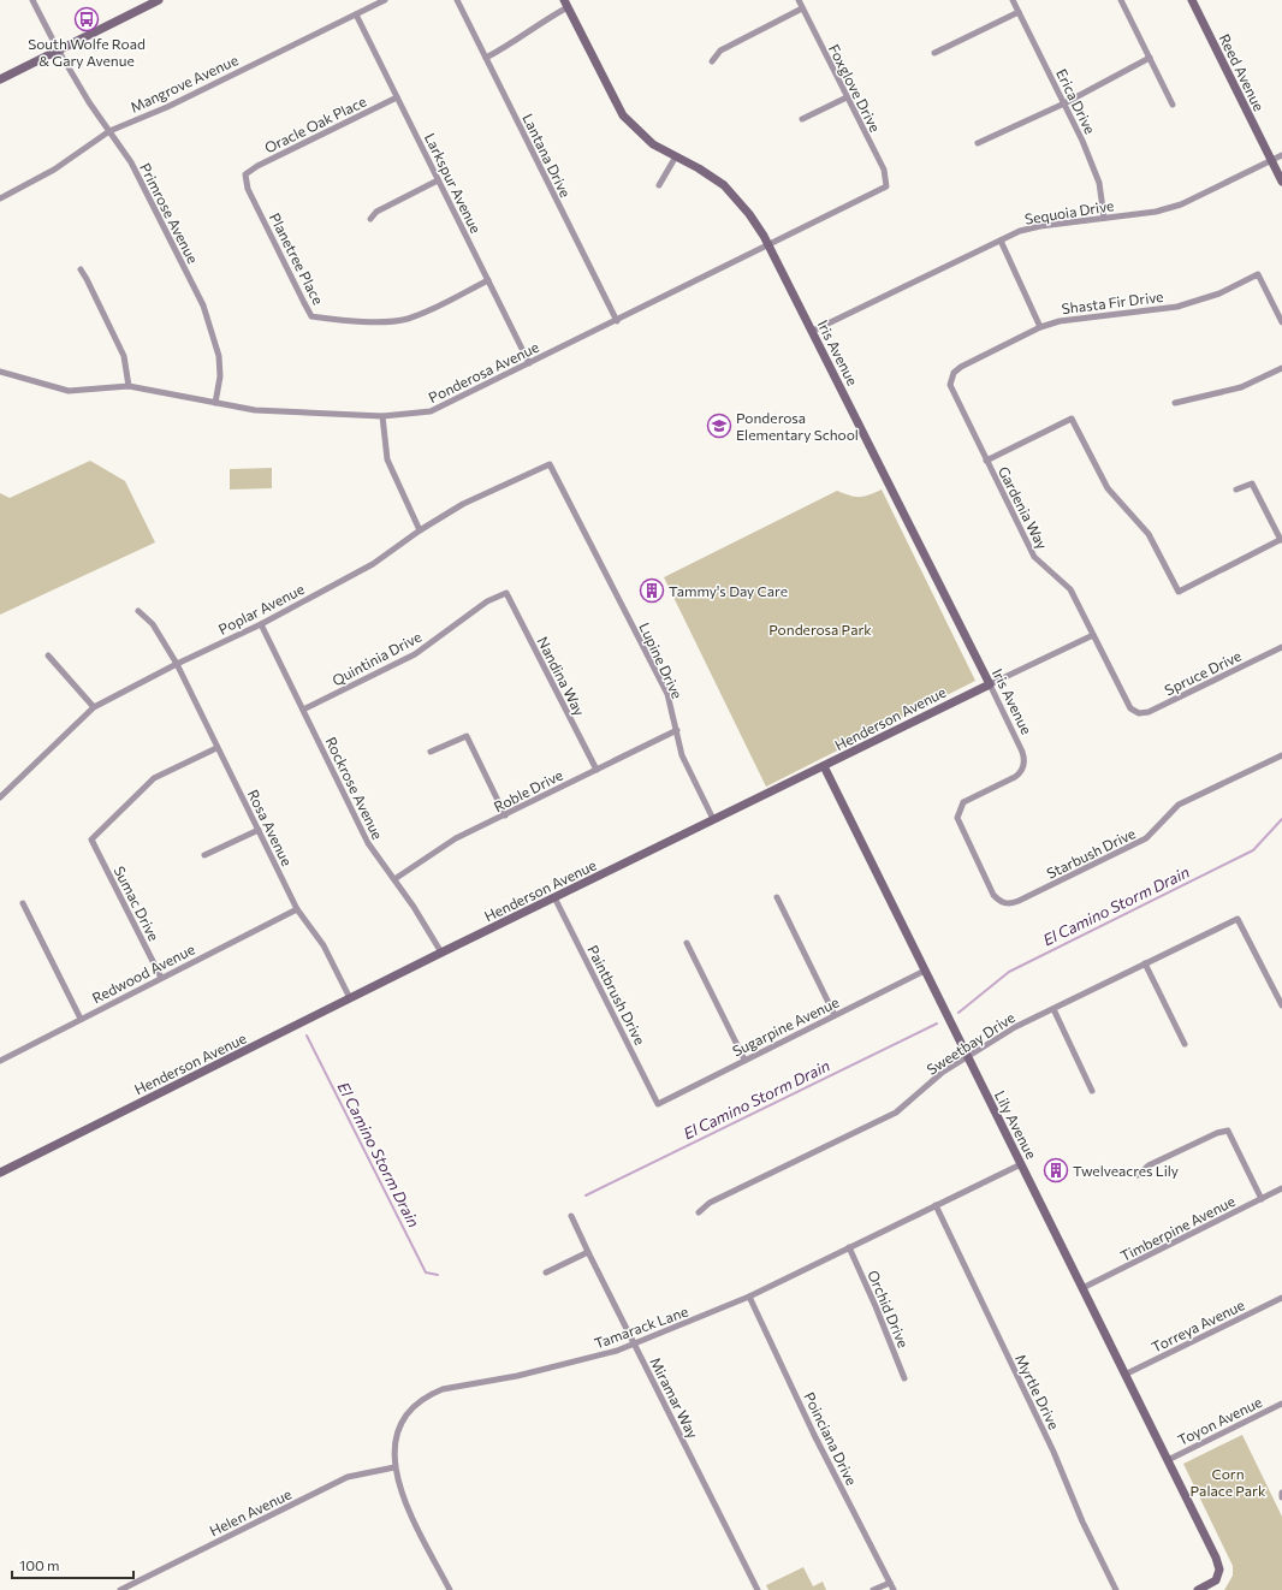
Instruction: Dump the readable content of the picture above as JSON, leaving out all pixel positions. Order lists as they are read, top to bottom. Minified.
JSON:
{"streets":{"street":["Reed Avenue","Mangrove Avenue","Foxglove Drive","Erica Drive","Oracle Oak Place","Lantana Drive","Larkspur Avenue","Sequoia Drive","Primrose Avenue","Planetree Place","Shasta Fir Drive","Iris Avenue","Ponderosa Avenue","Gardenia Way","Poplar Avenue","Quintinia Drive","Lupine Drive","Spruce Drive","Nandina Way","Henderson Avenue","Rockrose Avenue","Roble Drive","Rosa Avenue","Starbush Drive","Sumac Drive","Redwood Avenue","Paintbrush Drive","Sugarpine Avenue","Sweetbay Drive","Lily Avenue","Timberpine Avenue","Orchid Drive","Torreya Avenue","Tamarack Lane","Myrtle Drive","Miramar Way","Toyon Avenue","Poinciana Drive","Helen Avenue"]},"crossings":[["Reed Avenue","Sequoia Drive"],["Mangrove Avenue","Larkspur Avenue"],["Mangrove Avenue","Primrose Avenue"],["Foxglove Drive","Ponderosa Avenue"],["Erica Drive","Sequoia Drive"],["Oracle Oak Place","Larkspur Avenue"],["Oracle Oak Place","Planetree Place"],["Lantana Drive","Ponderosa Avenue"],["Larkspur Avenue","Planetree Place"],["Larkspur Avenue","Ponderosa Avenue"],["Sequoia Drive","Iris Avenue"],["Primrose Avenue","Ponderosa Avenue"],["Shasta Fir Drive","Gardenia Way"],["Iris Avenue","Ponderosa Avenue"],["Iris Avenue","Henderson Avenue"],["Iris Avenue","Starbush Drive"],["Gardenia Way","Spruce Drive"],["Gardenia Way","Henderson Avenue"],["Poplar Avenue","Lupine Drive"],["Poplar Avenue","Rockrose Avenue"],["Poplar Avenue","Rosa Avenue"],["Quintinia Drive","Nandina Way"],["Quintinia Drive","Rockrose Avenue"],["Lupine Drive","Henderson Avenue"],["Lupine Drive","Roble Drive"],["Nandina Way","Roble Drive"],["Henderson Avenue","Rockrose Avenue"],["Henderson Avenue","Rosa Avenue"],["Henderson Avenue","Paintbrush Drive"],["Henderson Avenue","Lily Avenue"],["Rockrose Avenue","Roble Drive"],["Rosa Avenue","Sumac Drive"],["Rosa Avenue","Redwood Avenue"],["Sumac Drive","Redwood Avenue"],["Paintbrush Drive","Sugarpine Avenue"],["Sugarpine Avenue","Lily Avenue"],["Sweetbay Drive","Lily Avenue"],["Lily Avenue","Timberpine Avenue"],["Lily Avenue","Torreya Avenue"],["Lily Avenue","Tamarack Lane"],["Lily Avenue","Toyon Avenue"],["Orchid Drive","Tamarack Lane"],["Tamarack Lane","Myrtle Drive"],["Tamarack Lane","Miramar Way"],["Tamarack Lane","Poinciana Drive"],["Tamarack Lane","Helen Avenue"]],"water":["El Camino Storm Drain"],"parks":["Ponderosa Park","Corn Palace Park"],"places":{"bus stop":["South Wolfe Road & Gary Avenue"],"school or university":["Ponderosa Elementary School"],"building":["Tammy's Day Care","Twelveacres Lily"]},"scale_bar":"100 m"}
